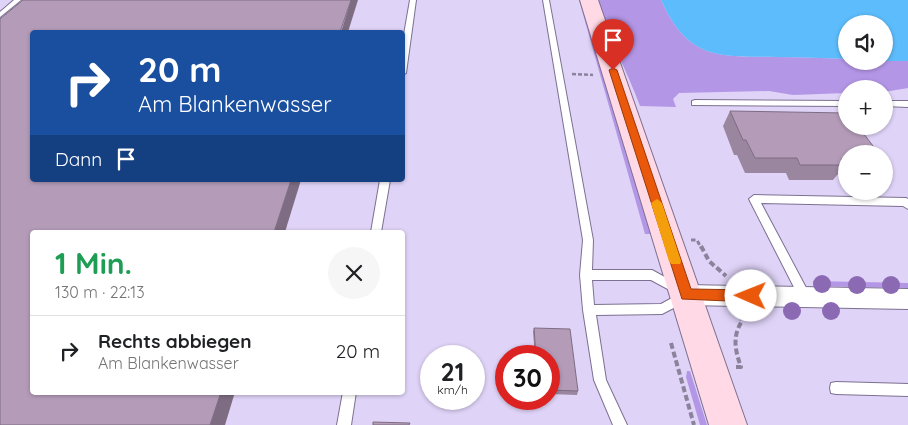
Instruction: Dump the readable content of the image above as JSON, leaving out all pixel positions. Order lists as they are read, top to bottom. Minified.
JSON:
{"page":{"map_buttons":["+","−"],"turn":["20 m","Am Blankenwasser"],"then":"Dann","heading":["1 Min.","130 m · 22:13"],"list":[{"name":"Rechts abbiegen","note":"Am Blankenwasser","value":"20 m"}],"speed":"21 km/h","limit":"30"}}
